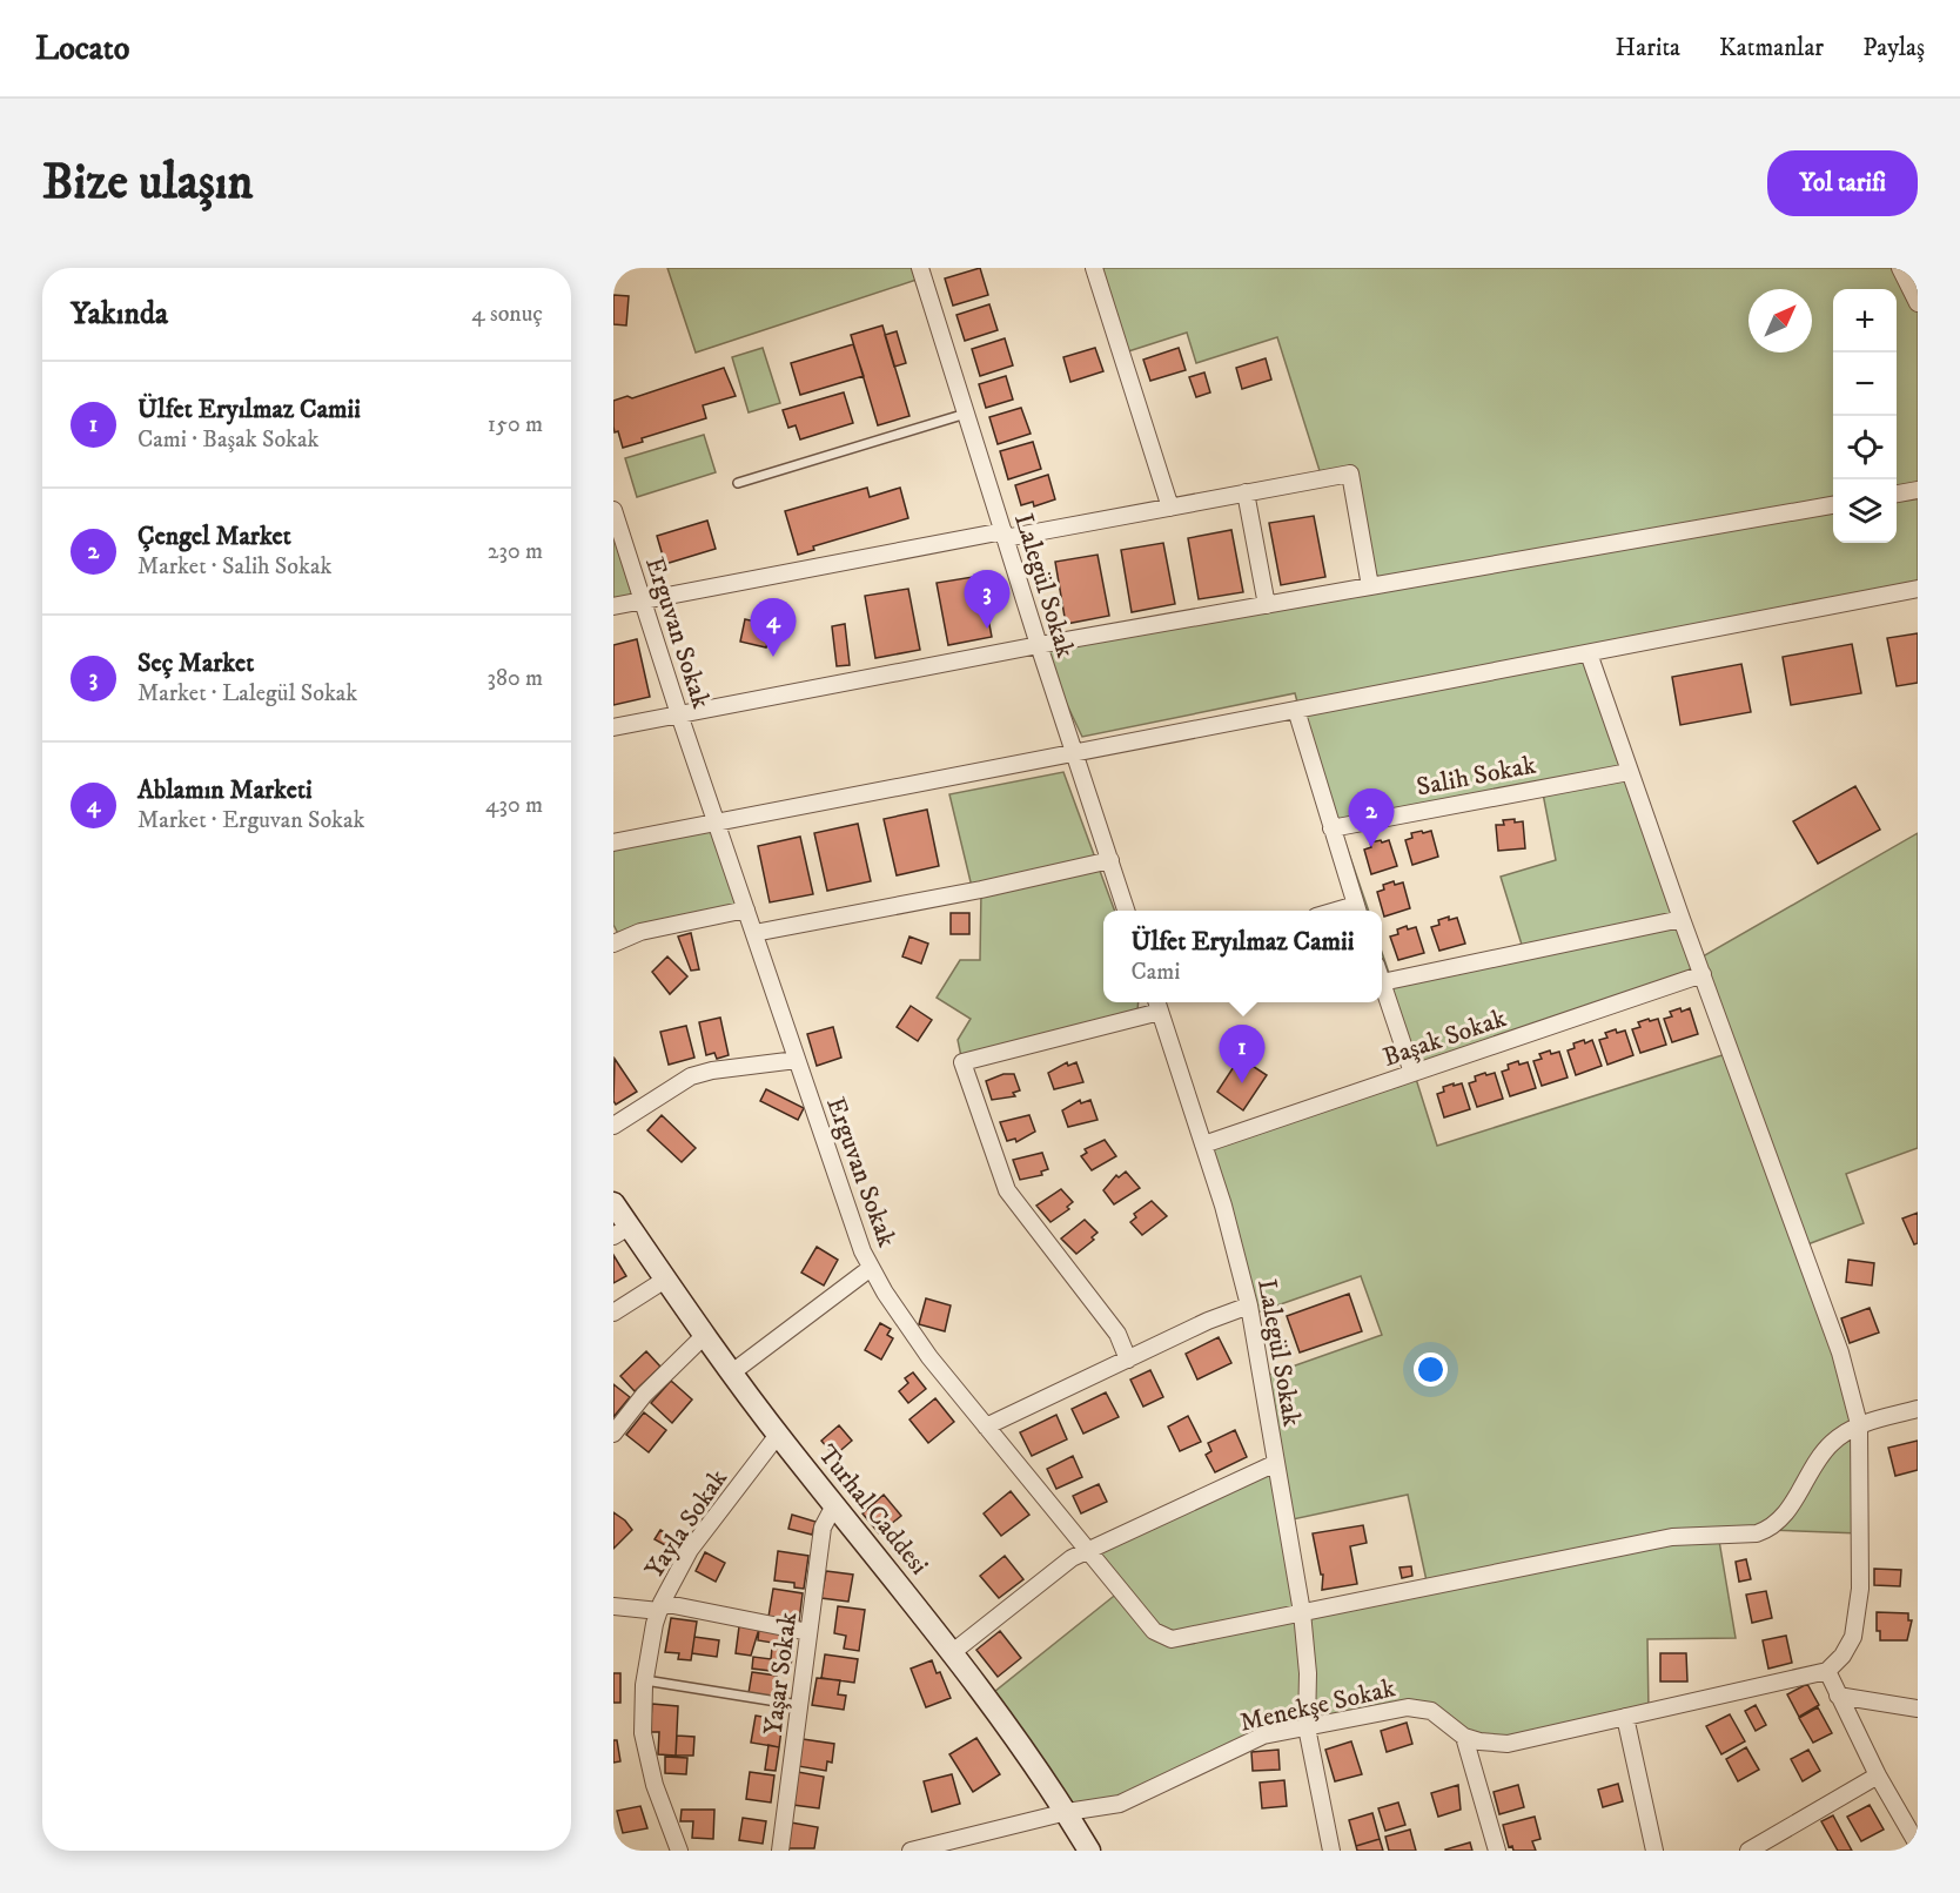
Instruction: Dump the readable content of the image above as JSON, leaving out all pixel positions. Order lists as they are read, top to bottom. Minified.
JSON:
{"streets":{"street":["Lalegül Sokak","Erguvan Sokak","Salih Sokak","Başak Sokak","Turhal Caddesi","Yayla Sokak","Yaşar Sokak","Menekşe Sokak"]},"crossings":[["Lalegül Sokak","Erguvan Sokak"],["Lalegül Sokak","Başak Sokak"],["Lalegül Sokak","Menekşe Sokak"],["Turhal Caddesi","Yayla Sokak"],["Turhal Caddesi","Yaşar Sokak"],["Turhal Caddesi","Menekşe Sokak"]],"north":"top right","page":{"header":"Locato","nav":["Harita","Katmanlar","Paylaş"],"buttons":"Yol tarifi","title":"Bize ulaşın","heading":["Yakında","4 sonuç"],"map_buttons":["+","−"],"list":[{"mark":"1","name":"Ülfet Eryılmaz Camii","note":"Cami · Başak Sokak","value":"150 m"},{"mark":"2","name":"Çengel Market","note":"Market · Salih Sokak","value":"230 m"},{"mark":"3","name":"Seç Market","note":"Market · Lalegül Sokak","value":"380 m"},{"mark":"4","name":"Ablamın Marketi","note":"Market · Erguvan Sokak","value":"430 m"}],"pins":["3","4","2","1"],"popup":["Ülfet Eryılmaz Camii","Cami"]}}
